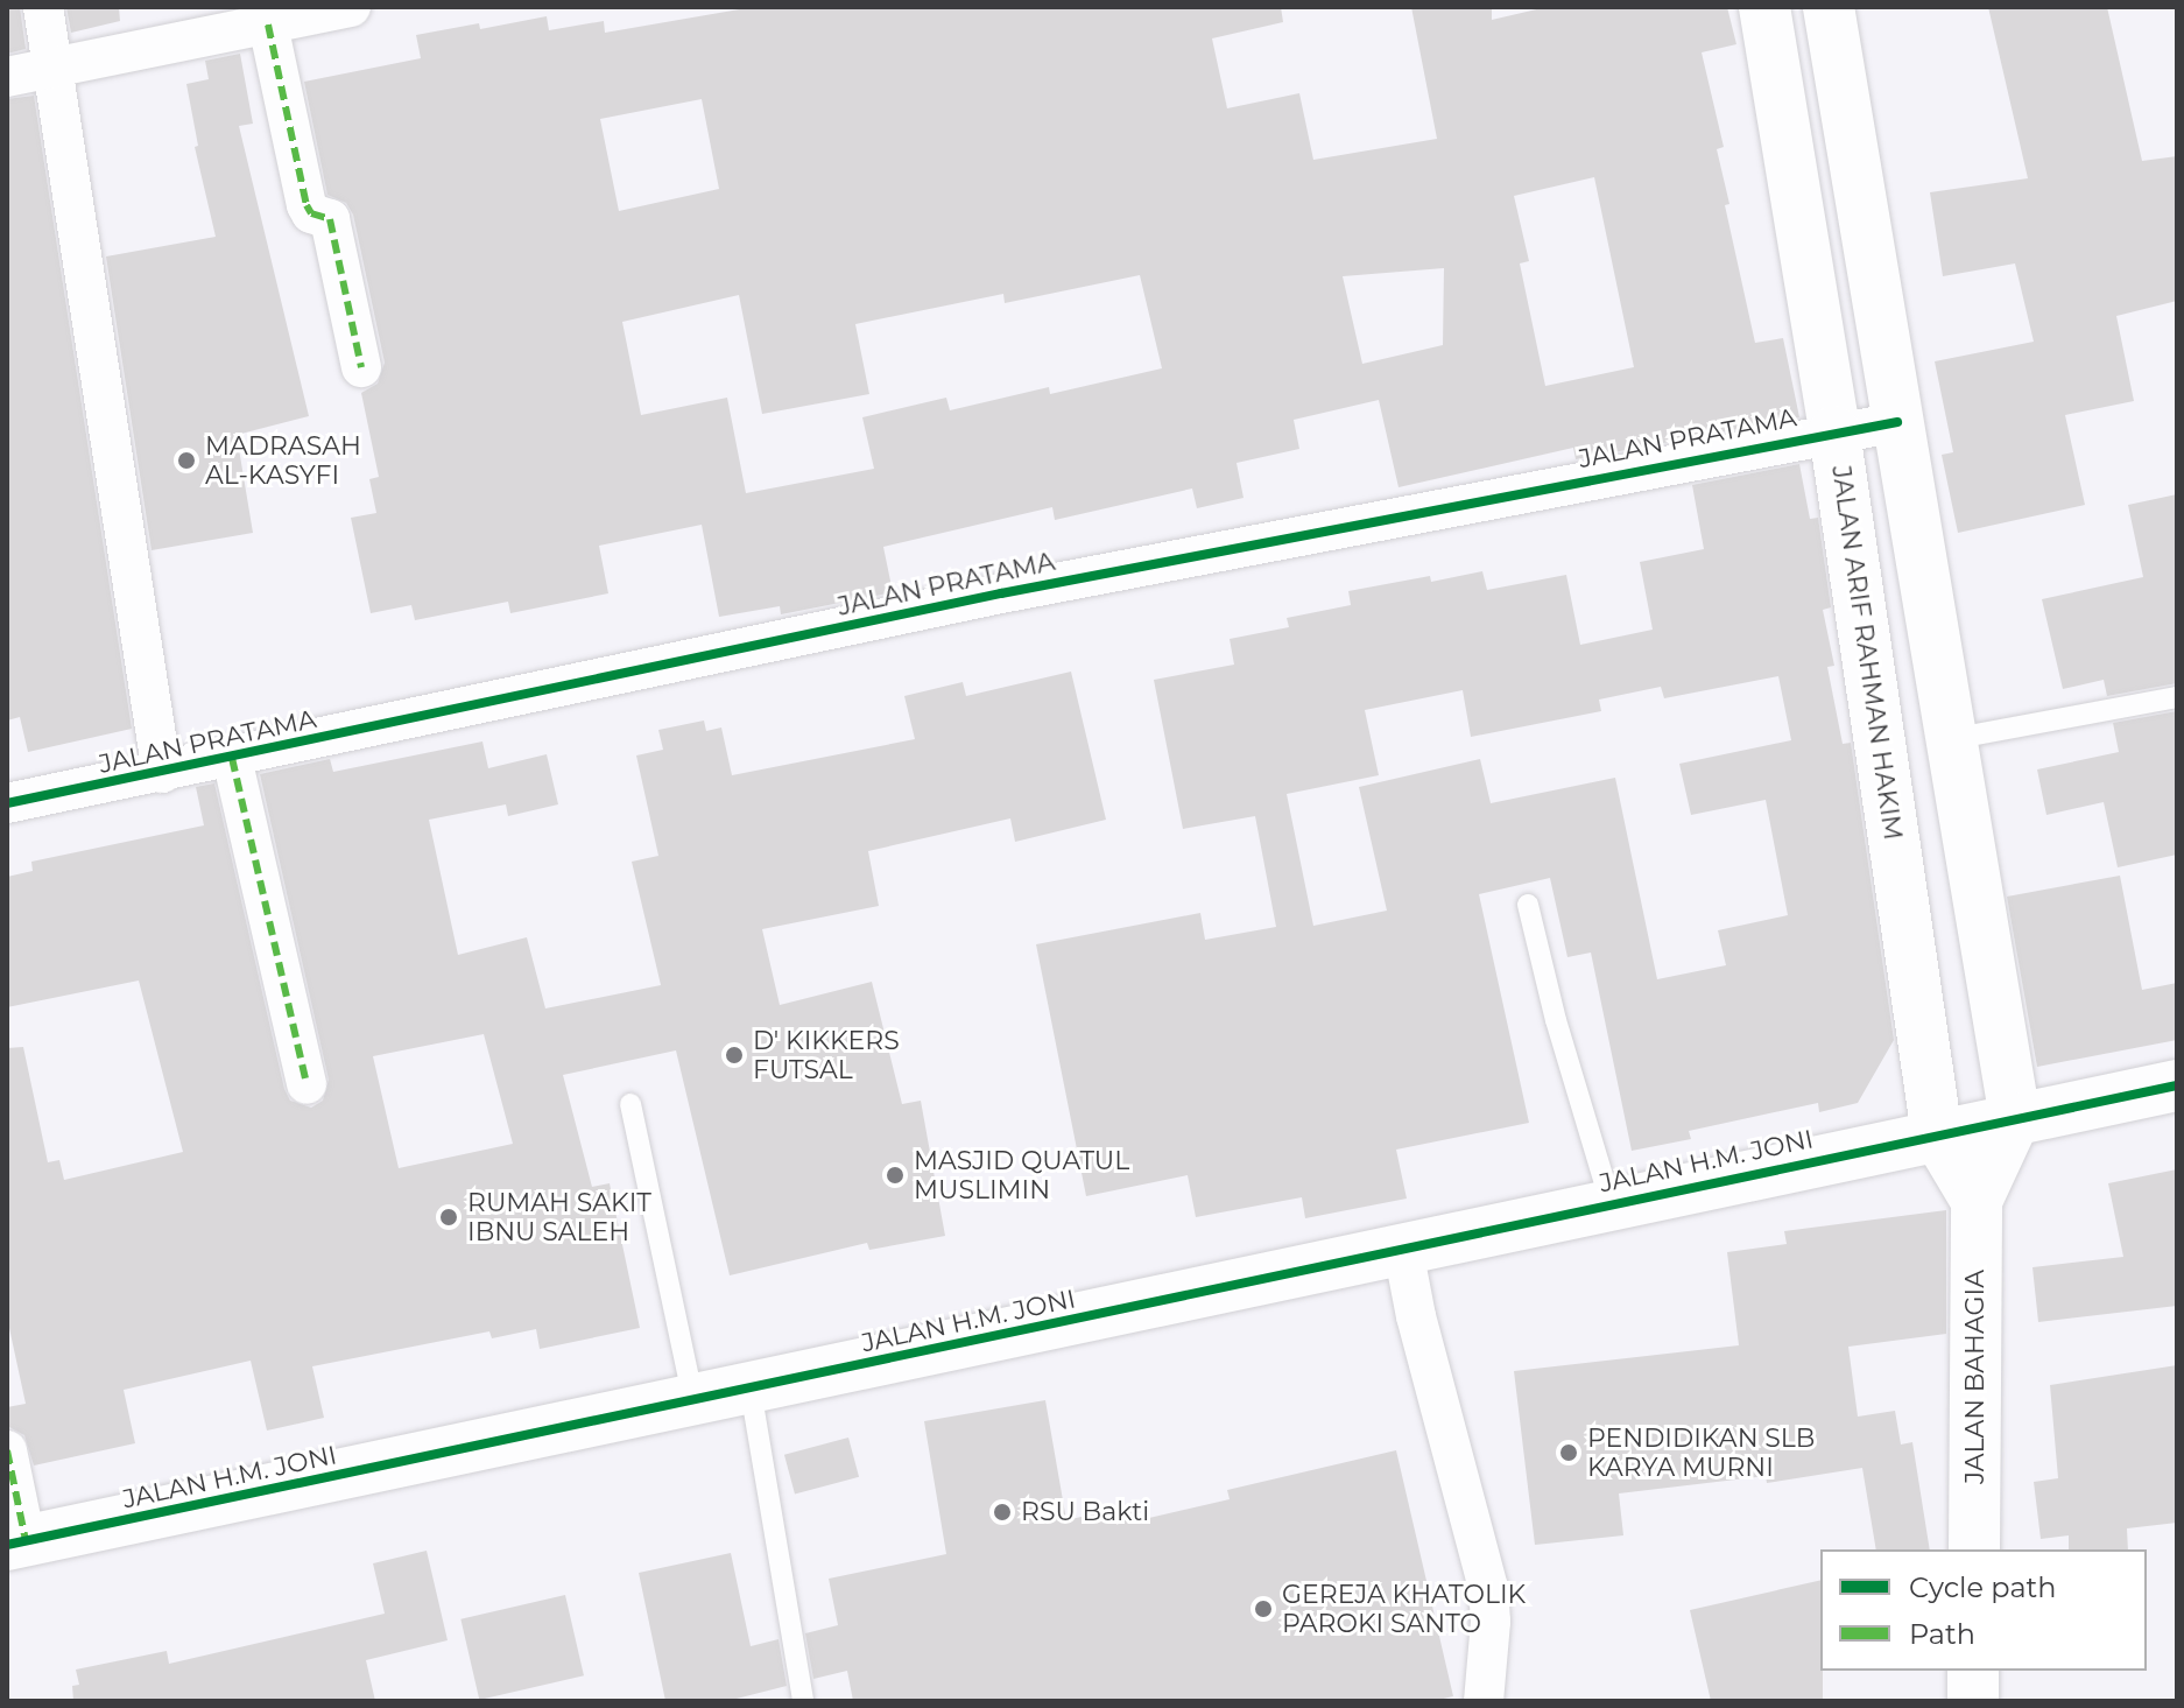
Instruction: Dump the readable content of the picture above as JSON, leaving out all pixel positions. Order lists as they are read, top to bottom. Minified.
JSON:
{"streets":{"main road":["JALAN ARIF RAHMAN HAKIM","JALAN H.M. JONI","JALAN BAHAGIA"],"street":["JALAN PRATAMA"]},"crossings":[["JALAN PRATAMA","JALAN ARIF RAHMAN HAKIM"],["JALAN ARIF RAHMAN HAKIM","JALAN H.M. JONI"],["JALAN H.M. JONI","JALAN BAHAGIA"]],"places":["MADRASAH AL-KASYFI","D' KIKKERS FUTSAL","MASJID QUATUL MUSLIMIN","RUMAH SAKIT IBNU SALEH","PENDIDIKAN SLB KARYA MURNI","RSU Bakti","GEREJA KHATOLIK PAROKI SANTO"],"legend":["Cycle path","Path"]}
